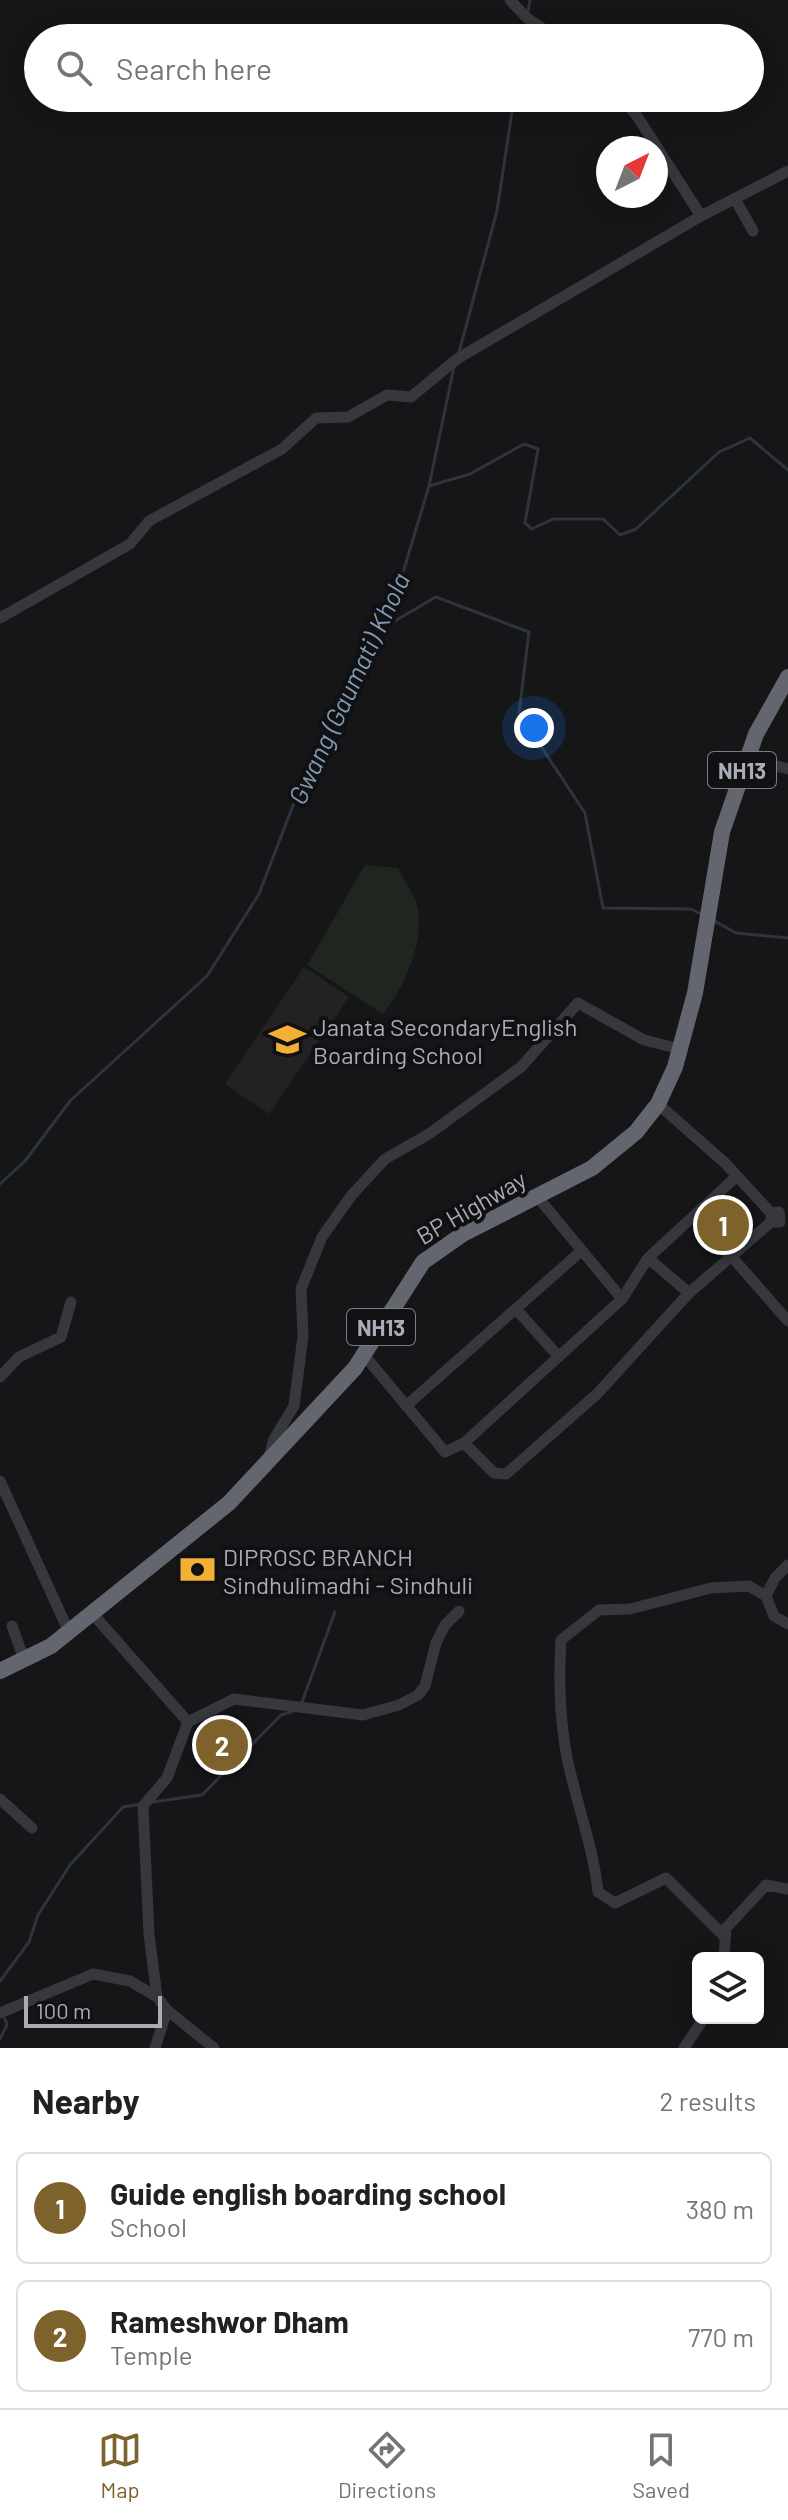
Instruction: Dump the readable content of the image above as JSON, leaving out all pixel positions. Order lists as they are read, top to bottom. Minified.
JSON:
{"streets":{"highway":["NH13","BP Highway"]},"water":["Gwang (Gaumati) Khola"],"places":{"school or university":["Janata SecondaryEnglish Boarding School"],"bank":["DIPROSC BRANCH Sindhulimadhi - Sindhuli"]},"scale_bar":"100 m","north":"top right","page":{"search":"Search here","pins":["1","2"],"scale":"100 m","heading":["Nearby","2 results"],"list":[{"mark":"1","name":"Guide english boarding school","note":"School","value":"380 m"},{"mark":"2","name":"Rameshwor Dham","note":"Temple","value":"770 m"}],"nav":["Map","Directions","Saved"]}}
